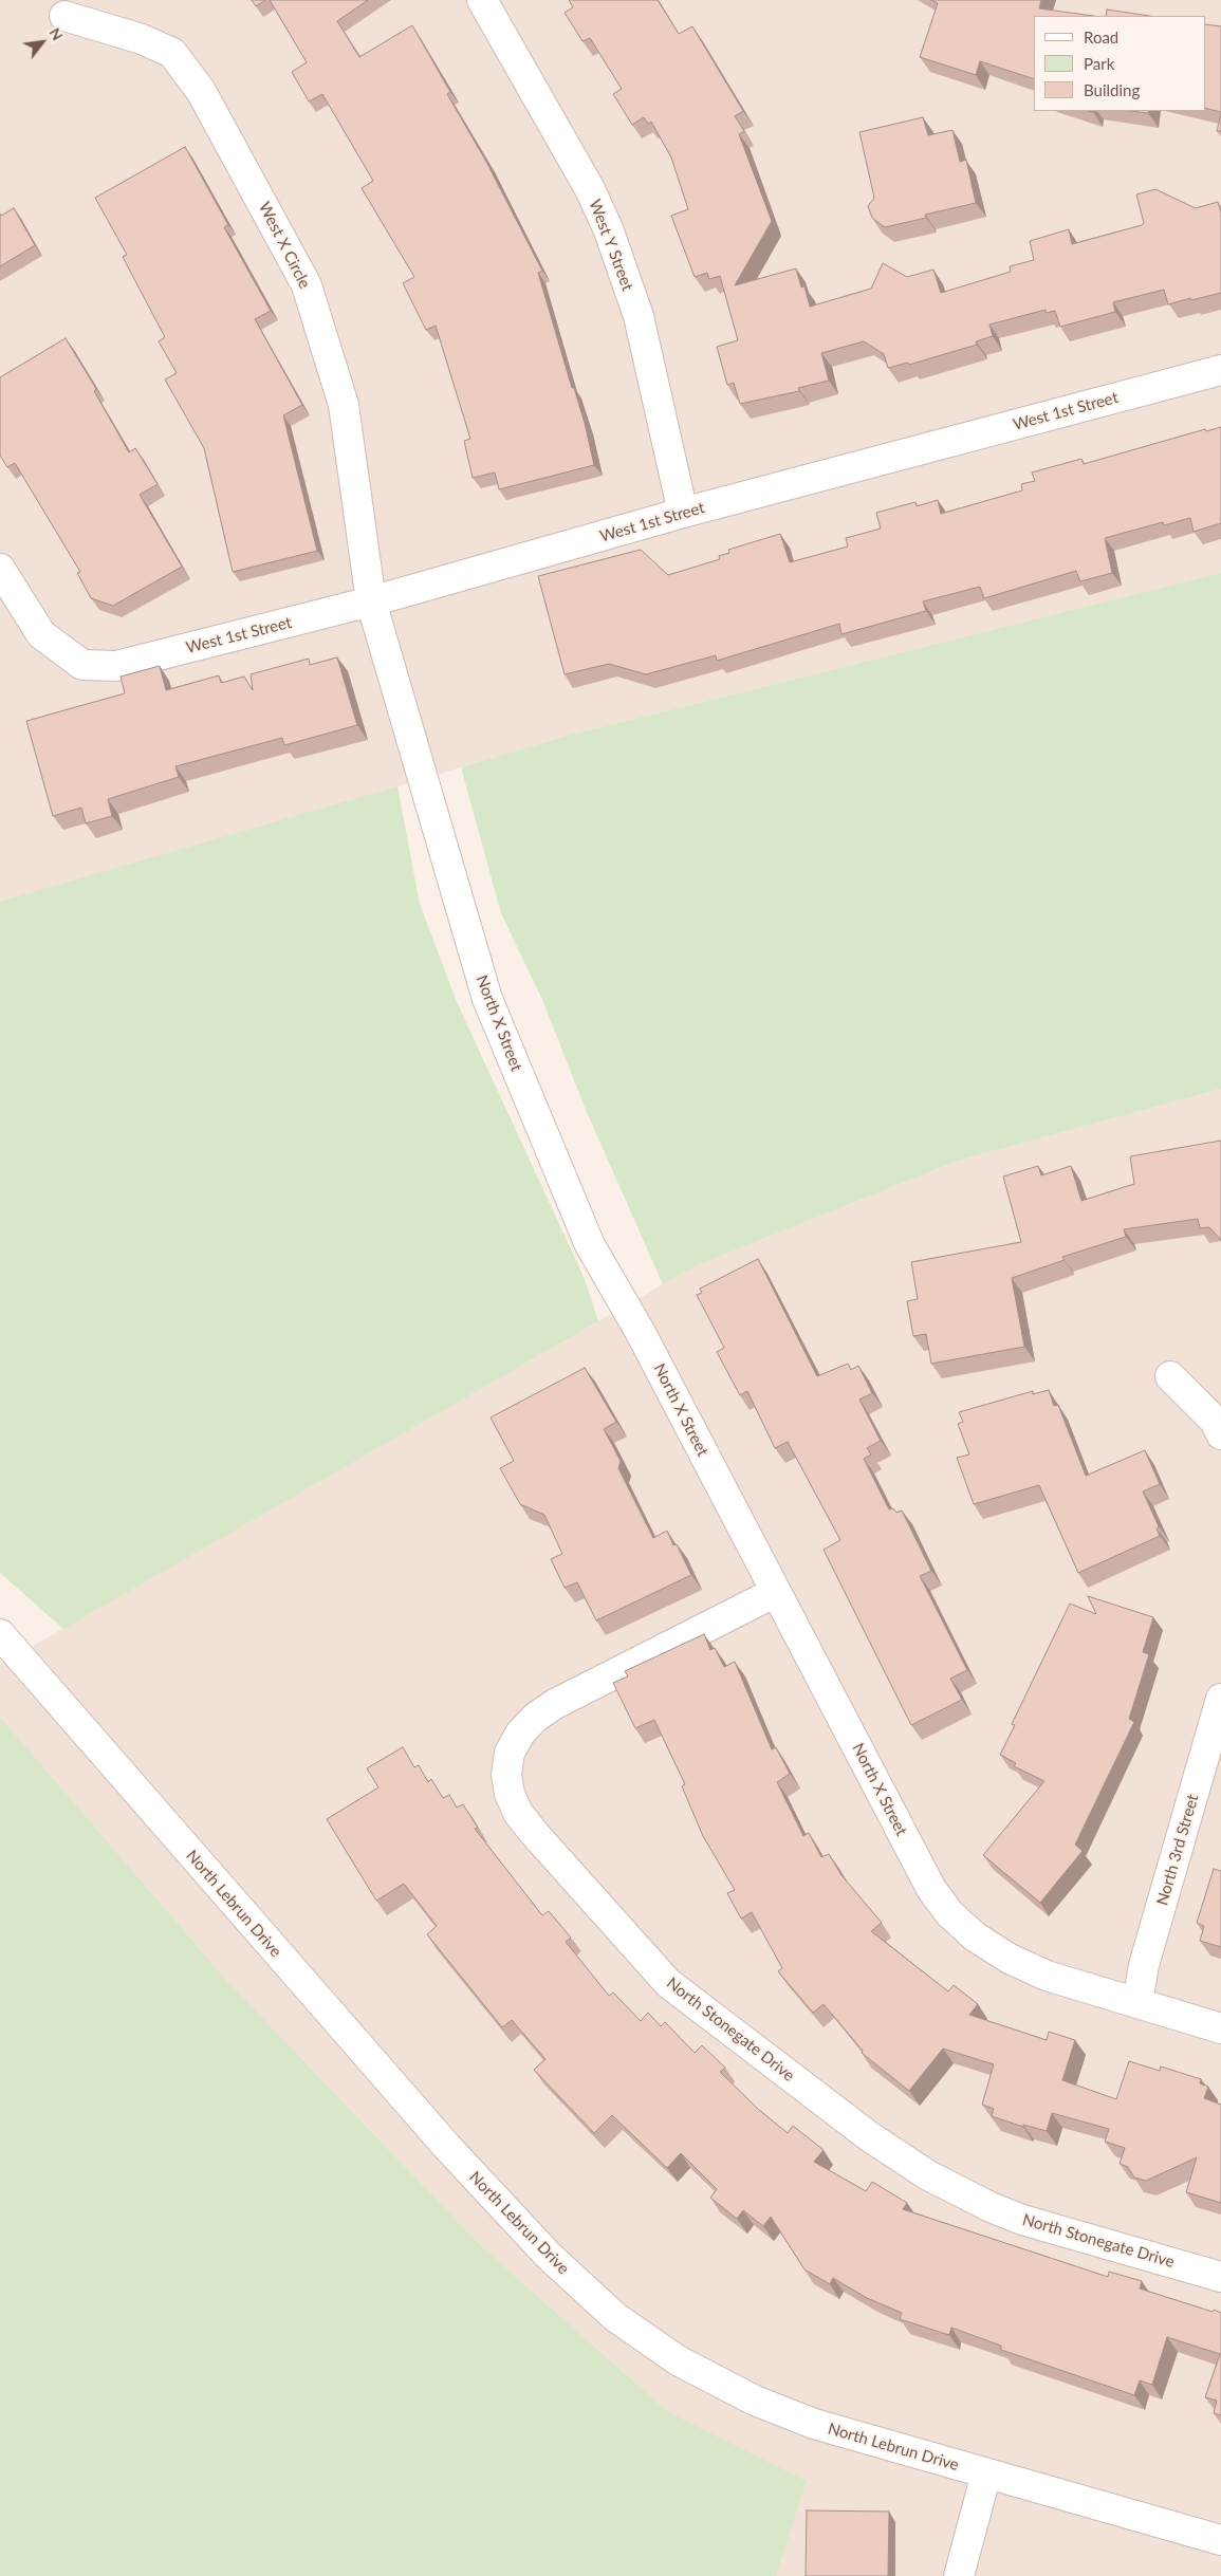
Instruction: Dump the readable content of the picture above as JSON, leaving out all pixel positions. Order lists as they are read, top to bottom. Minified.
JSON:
{"streets":{"street":["West X Circle","West Y Street","West 1st Street","North X Street","North 3rd Street","North Lebrun Drive","North Stonegate Drive"]},"crossings":[["West X Circle","West 1st Street"],["West X Circle","North X Street"],["West Y Street","West 1st Street"],["West 1st Street","North X Street"],["North X Street","North 3rd Street"],["North X Street","North Stonegate Drive"]],"legend":["Road","Park","Building"],"north":"top right"}
